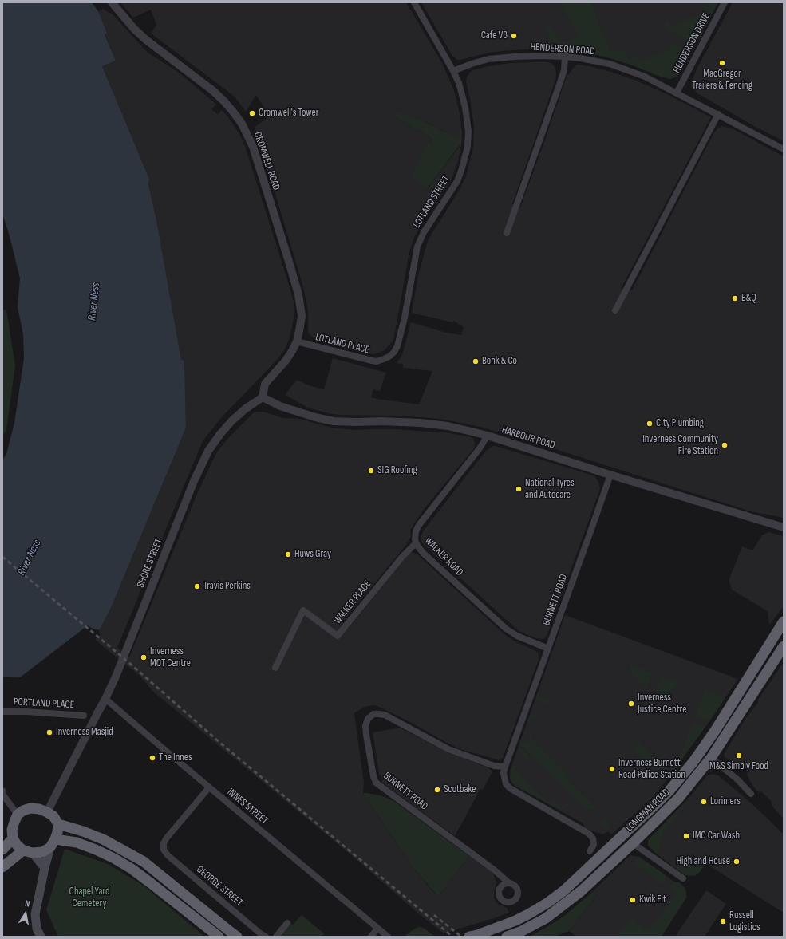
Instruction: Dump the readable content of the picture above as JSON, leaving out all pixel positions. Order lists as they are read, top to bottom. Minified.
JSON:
{"streets":{"highway":["LONGMAN ROAD"],"street":["HENDERSON DRIVE","HENDERSON ROAD","CROMWELL ROAD","LOTLAND STREET","LOTLAND PLACE","HARBOUR ROAD","WALKER ROAD","SHORE STREET","BURNETT ROAD","WALKER PLACE","PORTLAND PLACE","INNES STREET","GEORGE STREET"]},"crossings":[["HENDERSON DRIVE","HENDERSON ROAD"],["HENDERSON ROAD","LOTLAND STREET"],["CROMWELL ROAD","LOTLAND PLACE"],["LOTLAND STREET","LOTLAND PLACE"],["HARBOUR ROAD","WALKER ROAD"],["HARBOUR ROAD","SHORE STREET"],["HARBOUR ROAD","BURNETT ROAD"],["WALKER ROAD","BURNETT ROAD"],["WALKER ROAD","WALKER PLACE"],["SHORE STREET","INNES STREET"],["INNES STREET","GEORGE STREET"]],"water":["River Ness"],"parks":["Chapel Yard Cemetery"],"places":["Cafe V8","MacGregor Trailers & Fencing","Cromwell's Tower","B&Q","Bonk & Co","City Plumbing","Inverness Community Fire Station","SIG Roofing","National Tyres and Autocare","Huws Gray","Travis Perkins","Inverness MOT Centre","Inverness Justice Centre","Inverness Masjid","M&S Simply Food","The Innes","Inverness Burnett Road Police Station","Scotbake","Lorimers","IMO Car Wash","Highland House","Kwik Fit","Russell Logistics"],"north":"top"}
